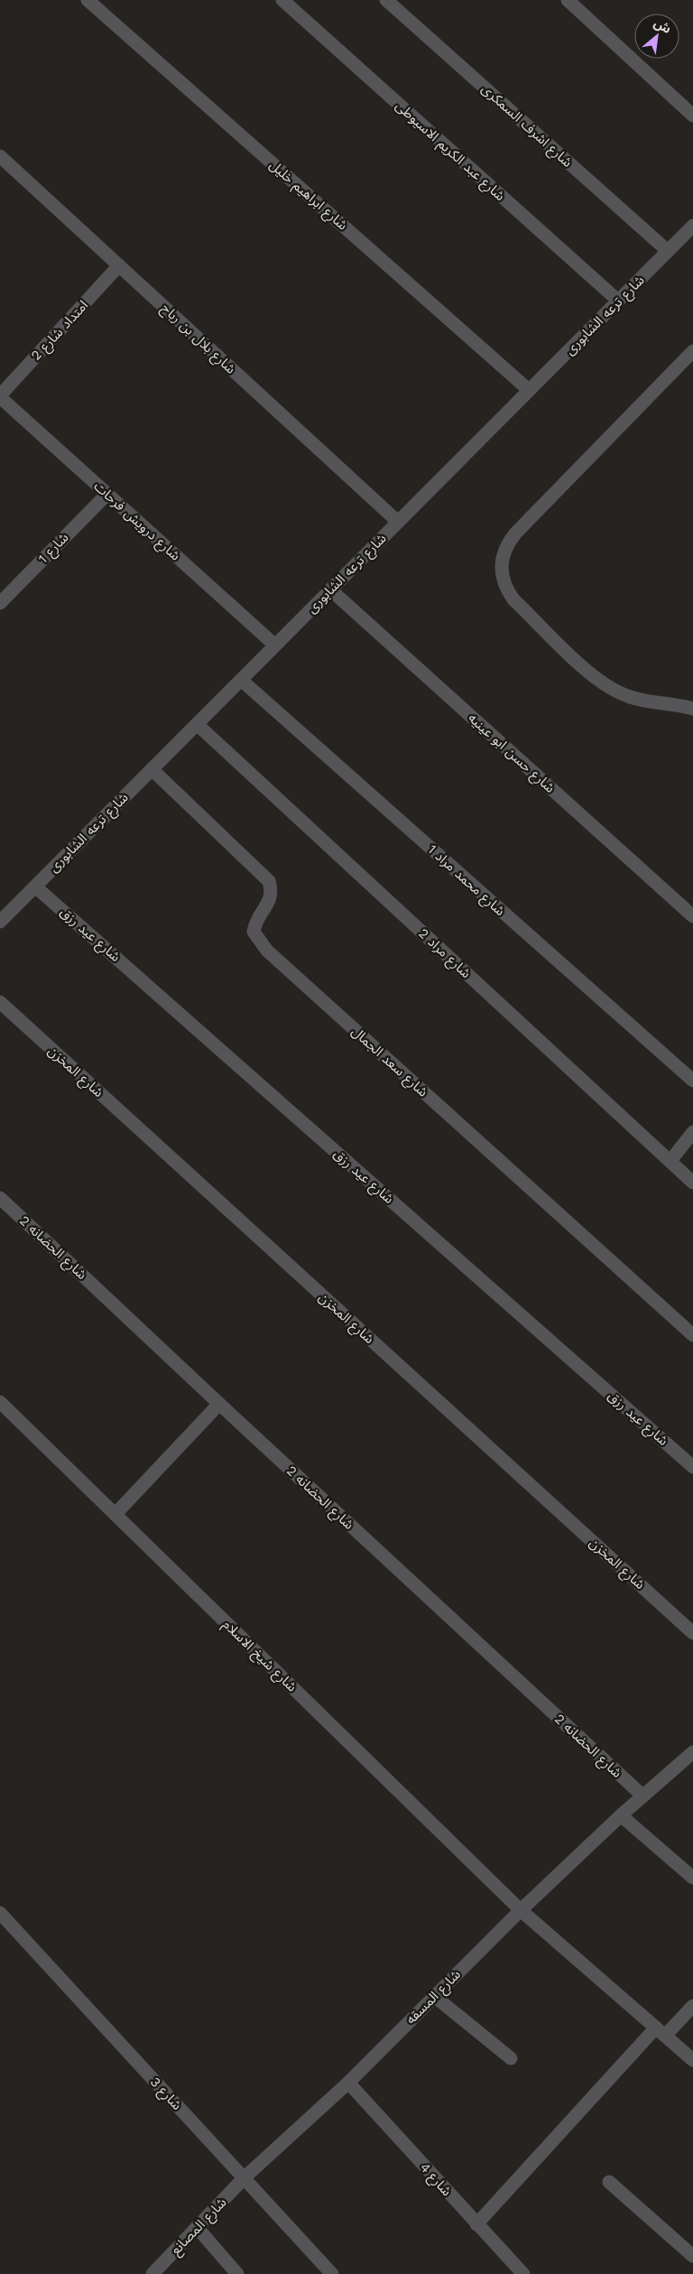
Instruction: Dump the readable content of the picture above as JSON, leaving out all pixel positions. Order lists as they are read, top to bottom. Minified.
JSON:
{"streets":{"street":["شارع اشرف السمكرى","شارع عبد الكريم الاسيوطى","شارع ابراهيم خليل","شارع ترعه الشابورى","امتداد شارع 2","شارع بلال بن رباح","شارع درويش فرحات","شارع 1","شارع حسن ابو عينيه","شارع محمد مراد 1","شارع عيد رزق","شارع مراد 2","شارع سعد الجمال","شارع المخزن","شارع الحضانه 2","شارع شيخ الاسلام","شارع المسقه","شارع 3","شارع 4","شارع المصانع"]},"crossings":[["شارع اشرف السمكرى","شارع ترعه الشابورى"],["شارع عبد الكريم الاسيوطى","شارع ترعه الشابورى"],["شارع ابراهيم خليل","شارع ترعه الشابورى"],["شارع ترعه الشابورى","شارع بلال بن رباح"],["شارع ترعه الشابورى","شارع درويش فرحات"],["شارع ترعه الشابورى","شارع حسن ابو عينيه"],["شارع ترعه الشابورى","شارع محمد مراد 1"],["شارع ترعه الشابورى","شارع عيد رزق"],["شارع ترعه الشابورى","شارع مراد 2"],["شارع ترعه الشابورى","شارع سعد الجمال"],["امتداد شارع 2","شارع بلال بن رباح"],["امتداد شارع 2","شارع درويش فرحات"],["شارع درويش فرحات","شارع 1"],["شارع الحضانه 2","شارع المسقه"],["شارع شيخ الاسلام","شارع المسقه"],["شارع المسقه","شارع 3"],["شارع المسقه","شارع 4"],["شارع المسقه","شارع المصانع"],["شارع 3","شارع المصانع"]],"north":"top right"}
